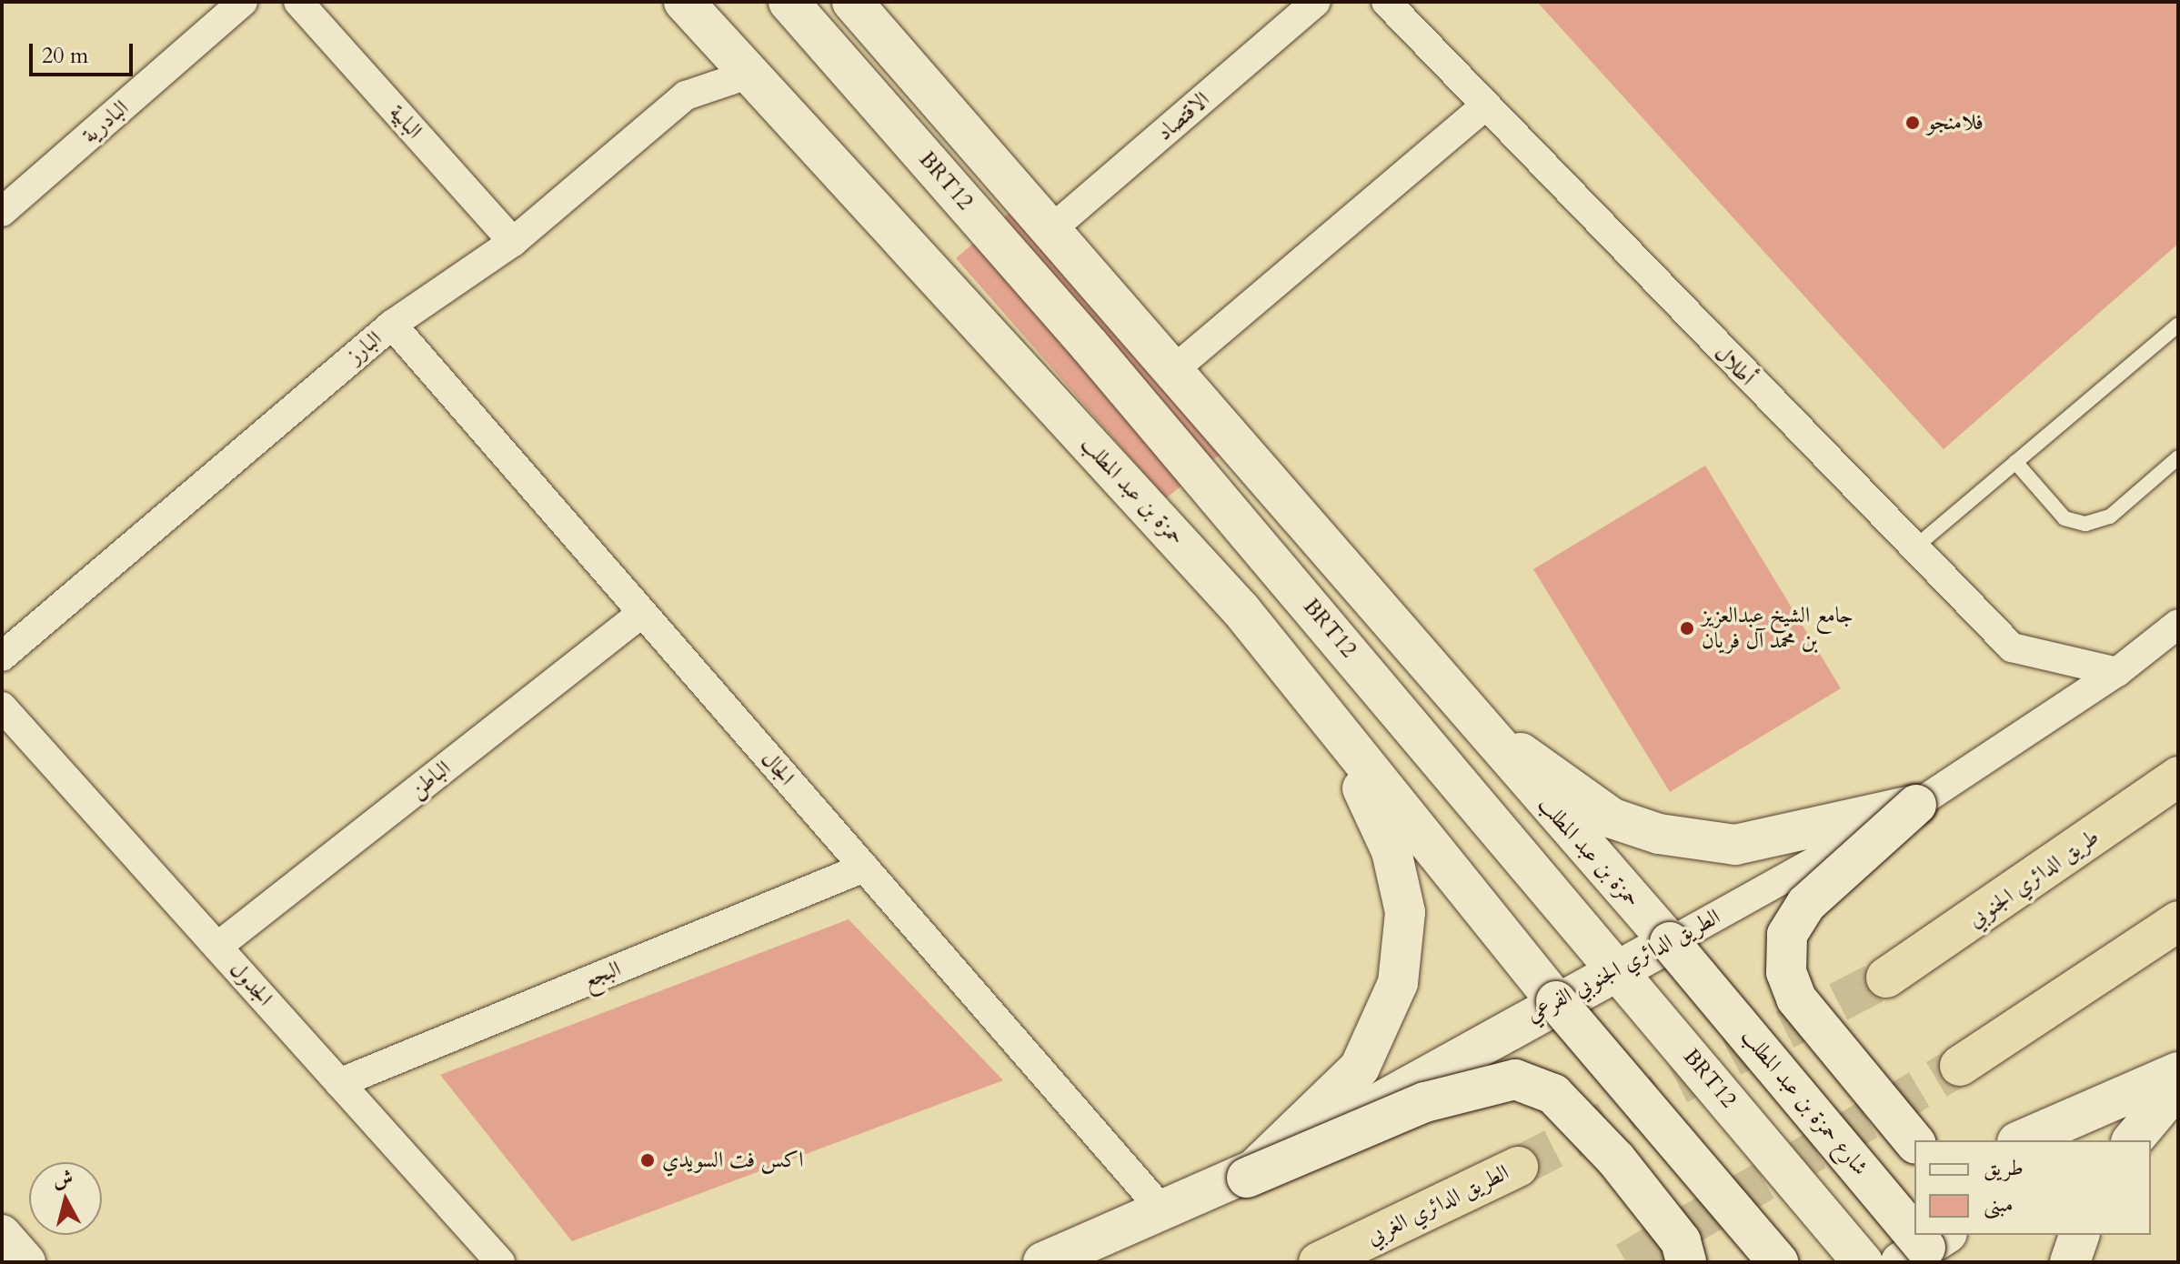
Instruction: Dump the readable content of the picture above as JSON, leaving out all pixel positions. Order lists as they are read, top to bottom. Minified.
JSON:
{"streets":{"highway":["طريق الدائري الجنوبي","الطريق الدائري الغربي"],"main road":["BRT12","حمزة بن عبد المطلب","الطريق الدائري الجنوبي الفرعي","شارع حمزة بن عبد المطلب"],"street":["الاقتصاد","البادرية","البابية","البارز","أطلال","الجال","الباطن","البجع","الجدول"]},"crossings":[["الاقتصاد","حمزة بن عبد المطلب"],["البابية","البارز"],["BRT12","الطريق الدائري الجنوبي الفرعي"],["البارز","حمزة بن عبد المطلب"],["البارز","الجال"],["أطلال","الطريق الدائري الجنوبي الفرعي"],["حمزة بن عبد المطلب","الطريق الدائري الجنوبي الفرعي"],["حمزة بن عبد المطلب","شارع حمزة بن عبد المطلب"],["الجال","الباطن"],["الجال","الطريق الدائري الجنوبي الفرعي"],["الجال","البجع"],["الباطن","الجدول"],["الطريق الدائري الجنوبي الفرعي","شارع حمزة بن عبد المطلب"],["البجع","الجدول"]],"places":["فلامنجو","جامع الشيخ عبدالعزيز بن محمد آل فريان","اكس فت السويدي"],"legend":["طريق","مبنى"],"scale_bar":"20 m","north":"top"}
